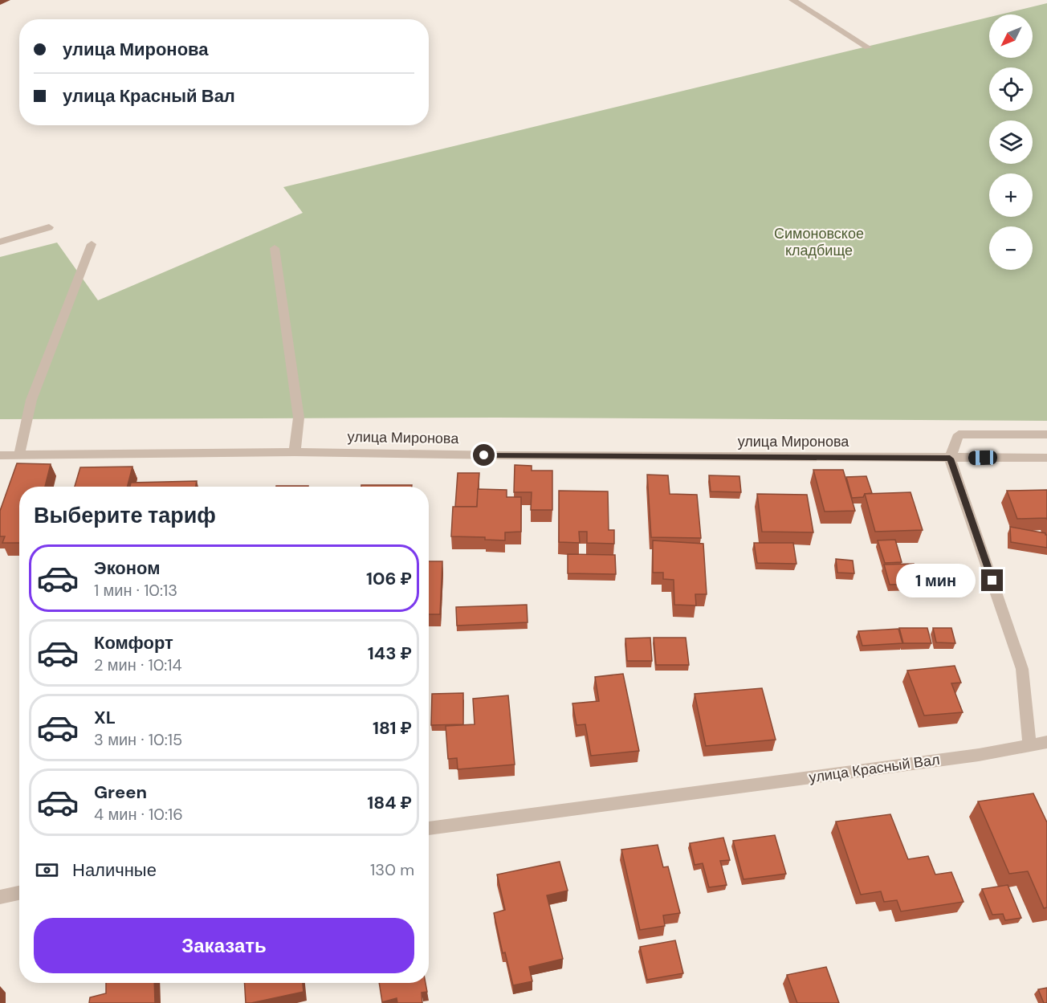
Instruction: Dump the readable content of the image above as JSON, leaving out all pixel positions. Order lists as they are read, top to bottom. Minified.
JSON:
{"streets":{"street":["улица Миронова","улица Красный Вал"]},"parks":["Симоновское кладбище"],"north":"bottom left","page":{"map_buttons":["+","−"],"banner":["улица Миронова","улица Красный Вал"],"heading":"Выберите тариф","list":[{"name":"Эконом","note":"1 мин · 10:13","value":"106 ₽"},{"name":"Комфорт","note":"2 мин · 10:14","value":"143 ₽"},{"name":"XL","note":"3 мин · 10:15","value":"181 ₽"},{"name":"Green","note":"4 мин · 10:16","value":"184 ₽"}],"bubble":"1 мин","pay":["Наличные","130 m"],"buttons":"Заказать"}}
